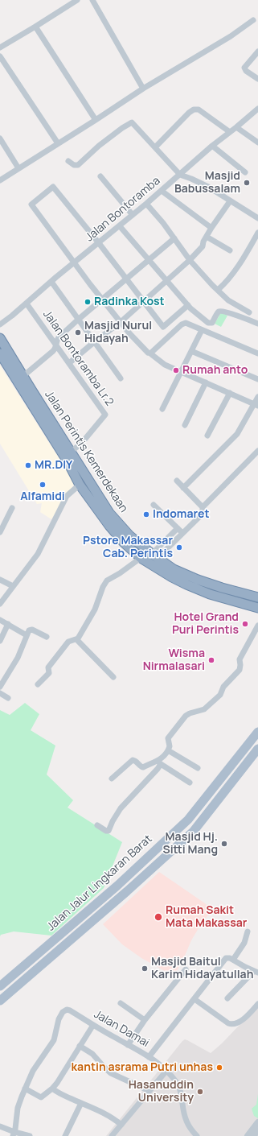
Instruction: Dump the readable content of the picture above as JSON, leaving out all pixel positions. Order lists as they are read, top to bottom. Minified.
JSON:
{"streets":{"highway":["Jalan Perintis Kemerdekaan"],"main road":["Jalan Jalur Lingkaran Barat"],"street":["Jalan Bontoramba","Jalan Bontoramba Lr.2","Jalan Damai"]},"crossings":[["Jalan Bontoramba","Jalan Bontoramba Lr.2"],["Jalan Bontoramba Lr.2","Jalan Perintis Kemerdekaan"]],"places":["Masjid Babussalam","Radinka Kost","Masjid Nurul Hidayah","Rumah anto","MR.DIY","Alfamidi","Indomaret","Pstore Makassar Cab. Perintis","Hotel Grand Puri Perintis","Wisma Nirmalasari","Masjid Hj. Sitti Mang","Rumah Sakit Mata Makassar","Masjid Baitul Karim Hidayatullah","kantin asrama Putri unhas","Hasanuddin University"]}
